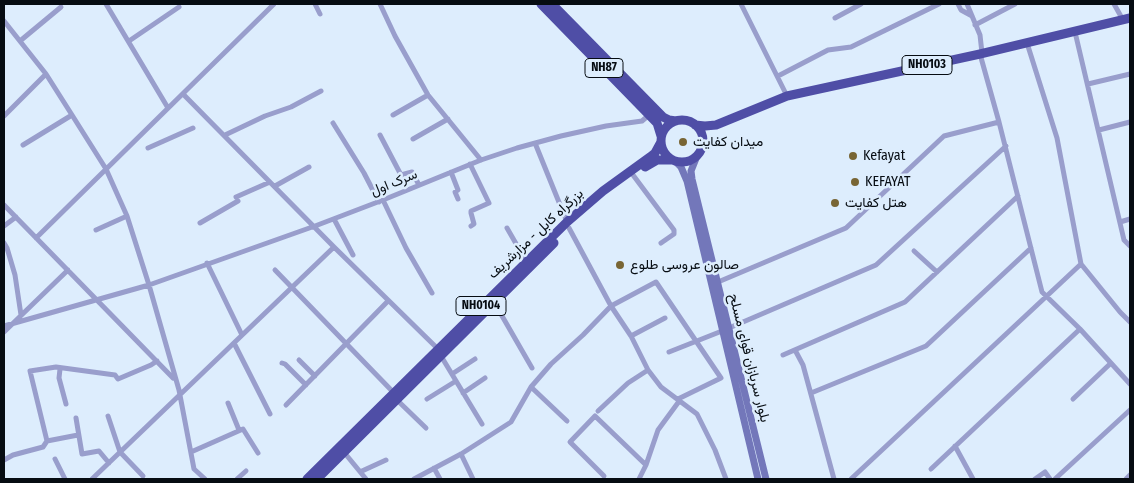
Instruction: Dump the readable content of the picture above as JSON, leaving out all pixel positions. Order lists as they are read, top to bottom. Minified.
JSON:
{"streets":{"highway":["NH0103","NH87","بزرگراه کابل - مزارشریف","NH0104"],"main road":["بلوار سربازان قوای مسلح"],"street":["سرک اول"]},"crossings":[["NH0103","NH87"],["NH0103","بزرگراه کابل - مزارشریف"],["NH0103","بلوار سربازان قوای مسلح"],["NH87","سرک اول"],["NH87","بزرگراه کابل - مزارشریف"],["NH87","بلوار سربازان قوای مسلح"],["بزرگراه کابل - مزارشریف","بلوار سربازان قوای مسلح"]],"places":["میدان کفایت","Kefayat","KEFAYAT","هتل کفایت","صالون عروسی طلوع"]}
